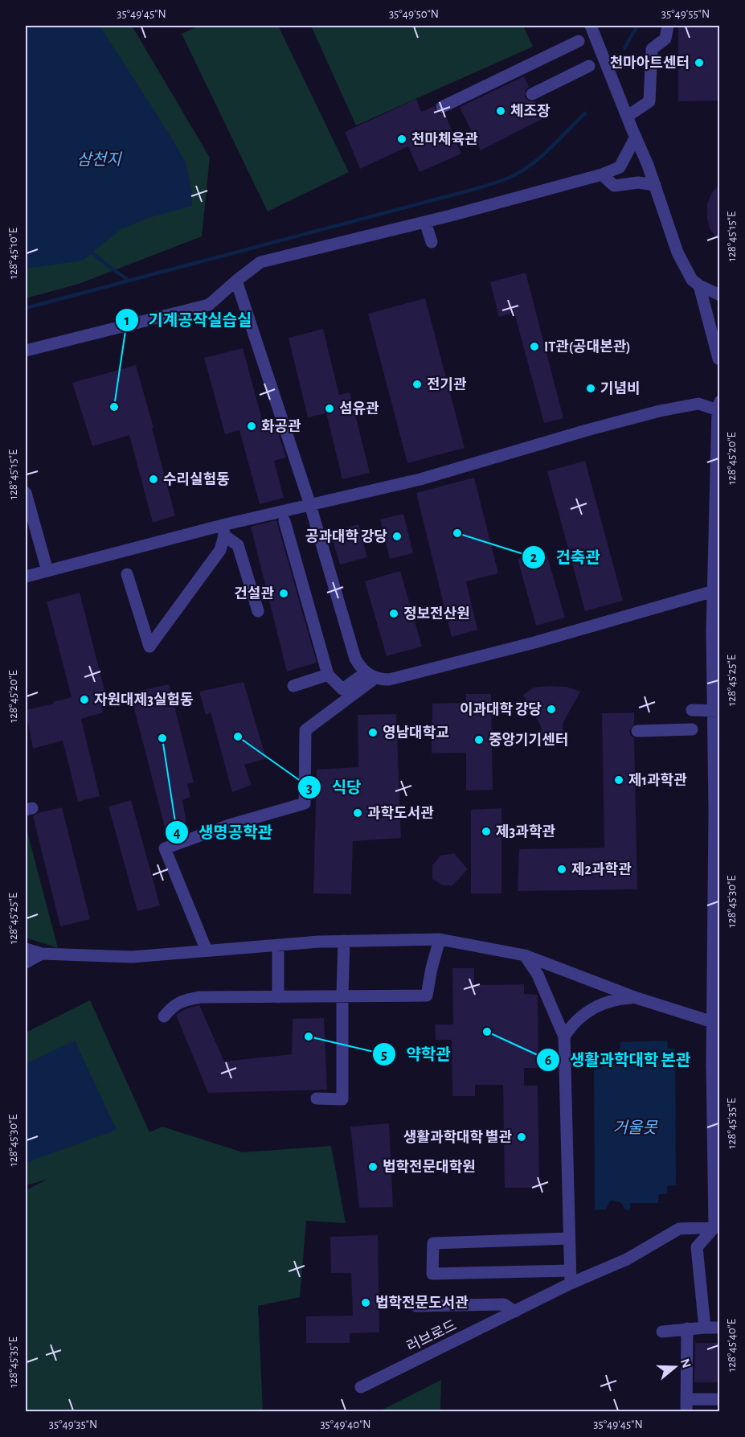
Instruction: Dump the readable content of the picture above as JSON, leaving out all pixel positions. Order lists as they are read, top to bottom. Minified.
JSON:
{"streets":{"street":["러브로드"]},"water":["삼천지","거울못"],"places":["천마아트센터","체조장","천마체육관","IT관(공대본관)","전기관","기념비","기계공작실습실","섬유관","화공관","수리실험동","건축관","공과대학 강당","건설관","정보전산원","자원대제3실험동","이과대학 강당","영남대학교","식당","생명공학관","중앙기기센터","제1과학관","과학도서관","제3과학관","제2과학관","생활과학대학 본관","약학관","생활과학대학 별관","법학전문대학원","법학전문도서관"],"north":"right","coordinates":["35°49'45\"N","35°49'50\"N","35°49'55\"N","128°45'15\"E","128°45'10\"E","128°45'20\"E","128°45'25\"E","128°45'30\"E","128°45'35\"E","128°45'40\"E","35°49'35\"N","35°49'40\"N"]}
